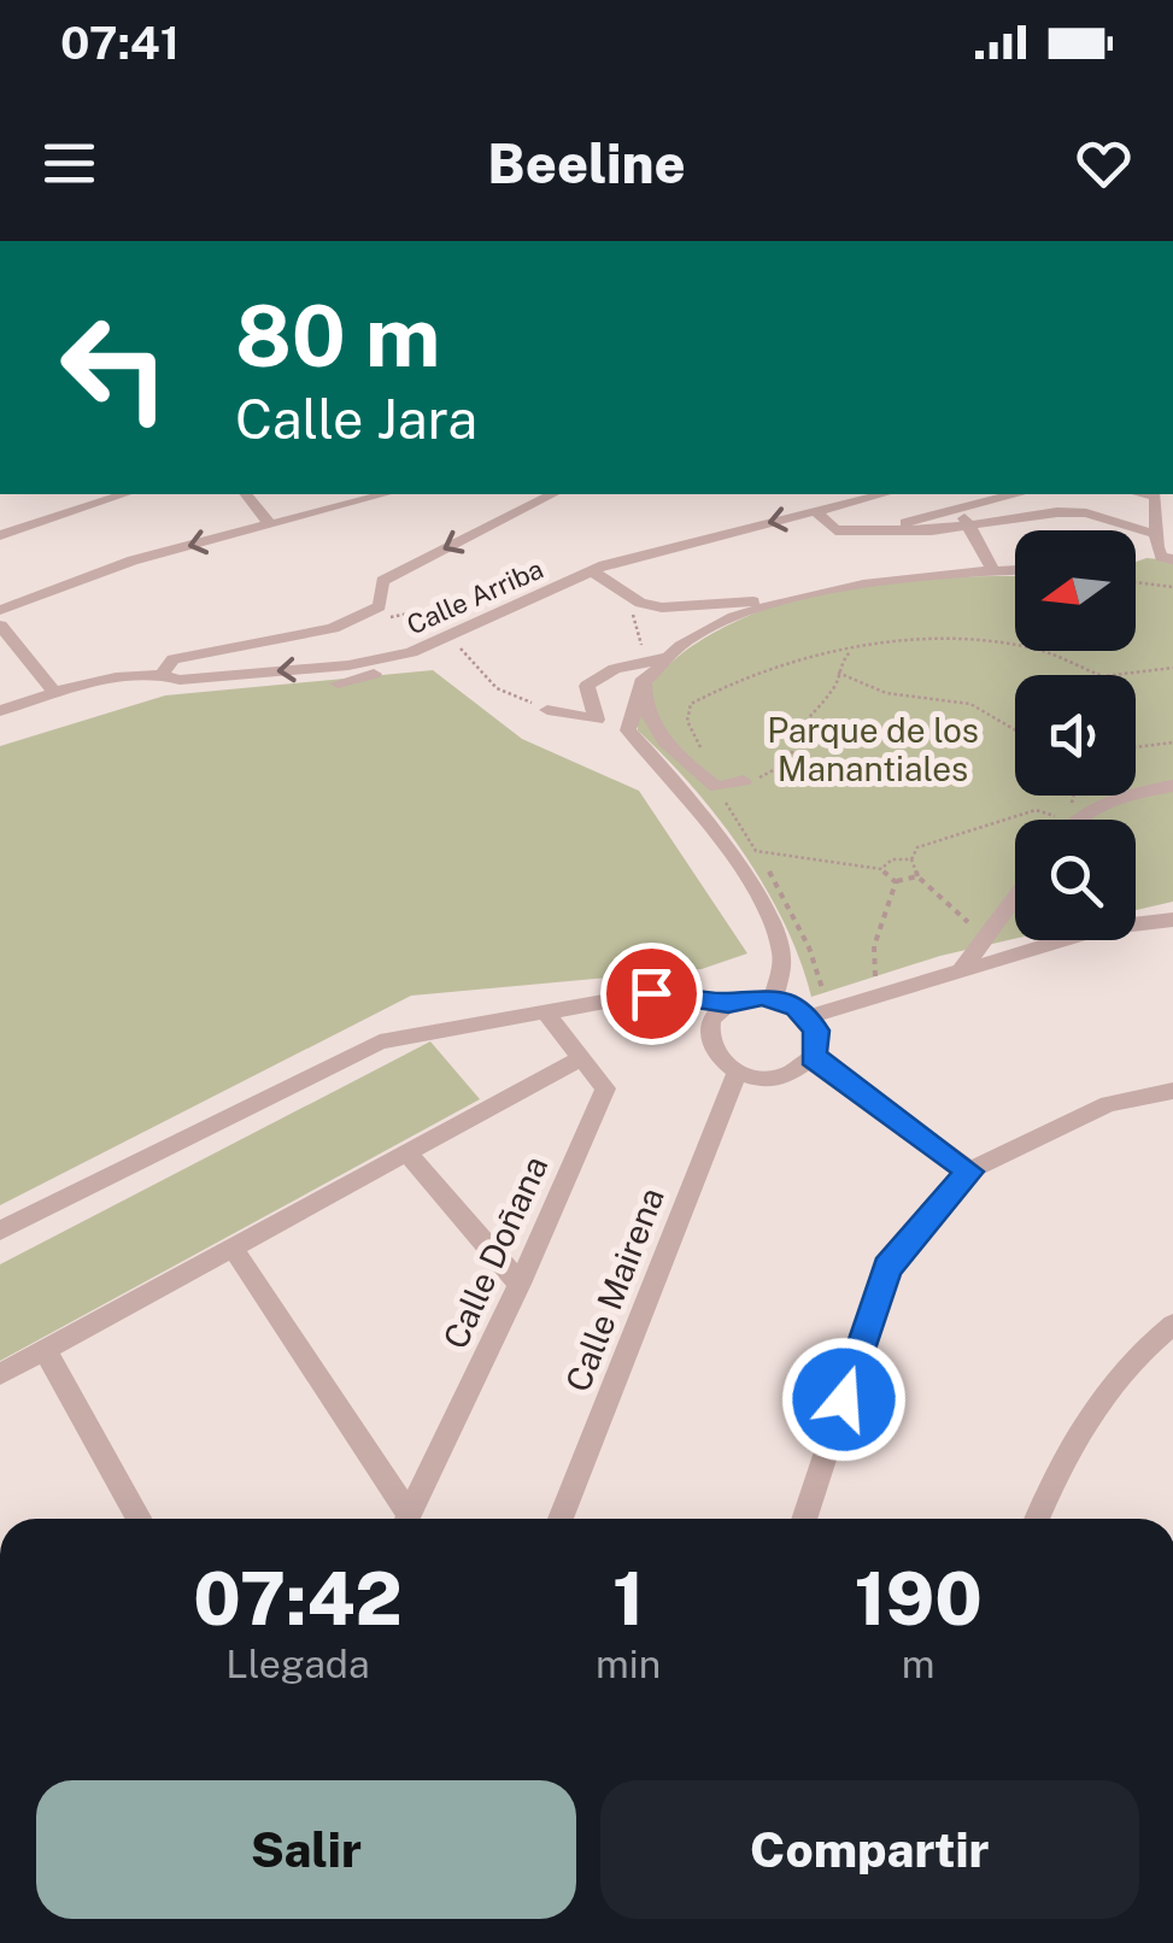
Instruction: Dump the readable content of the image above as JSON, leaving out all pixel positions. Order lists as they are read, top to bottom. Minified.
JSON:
{"streets":{"street":["Calle Arriba","Calle Doñana","Calle Mairena"]},"parks":["Parque de los Manantiales"],"north":"left","page":{"status":"07:41","header":"Beeline","turn":["80 m","Calle Jara"],"eta":["07:42","Llegada","1","min","190","m"],"buttons":["Salir","Compartir"]}}
